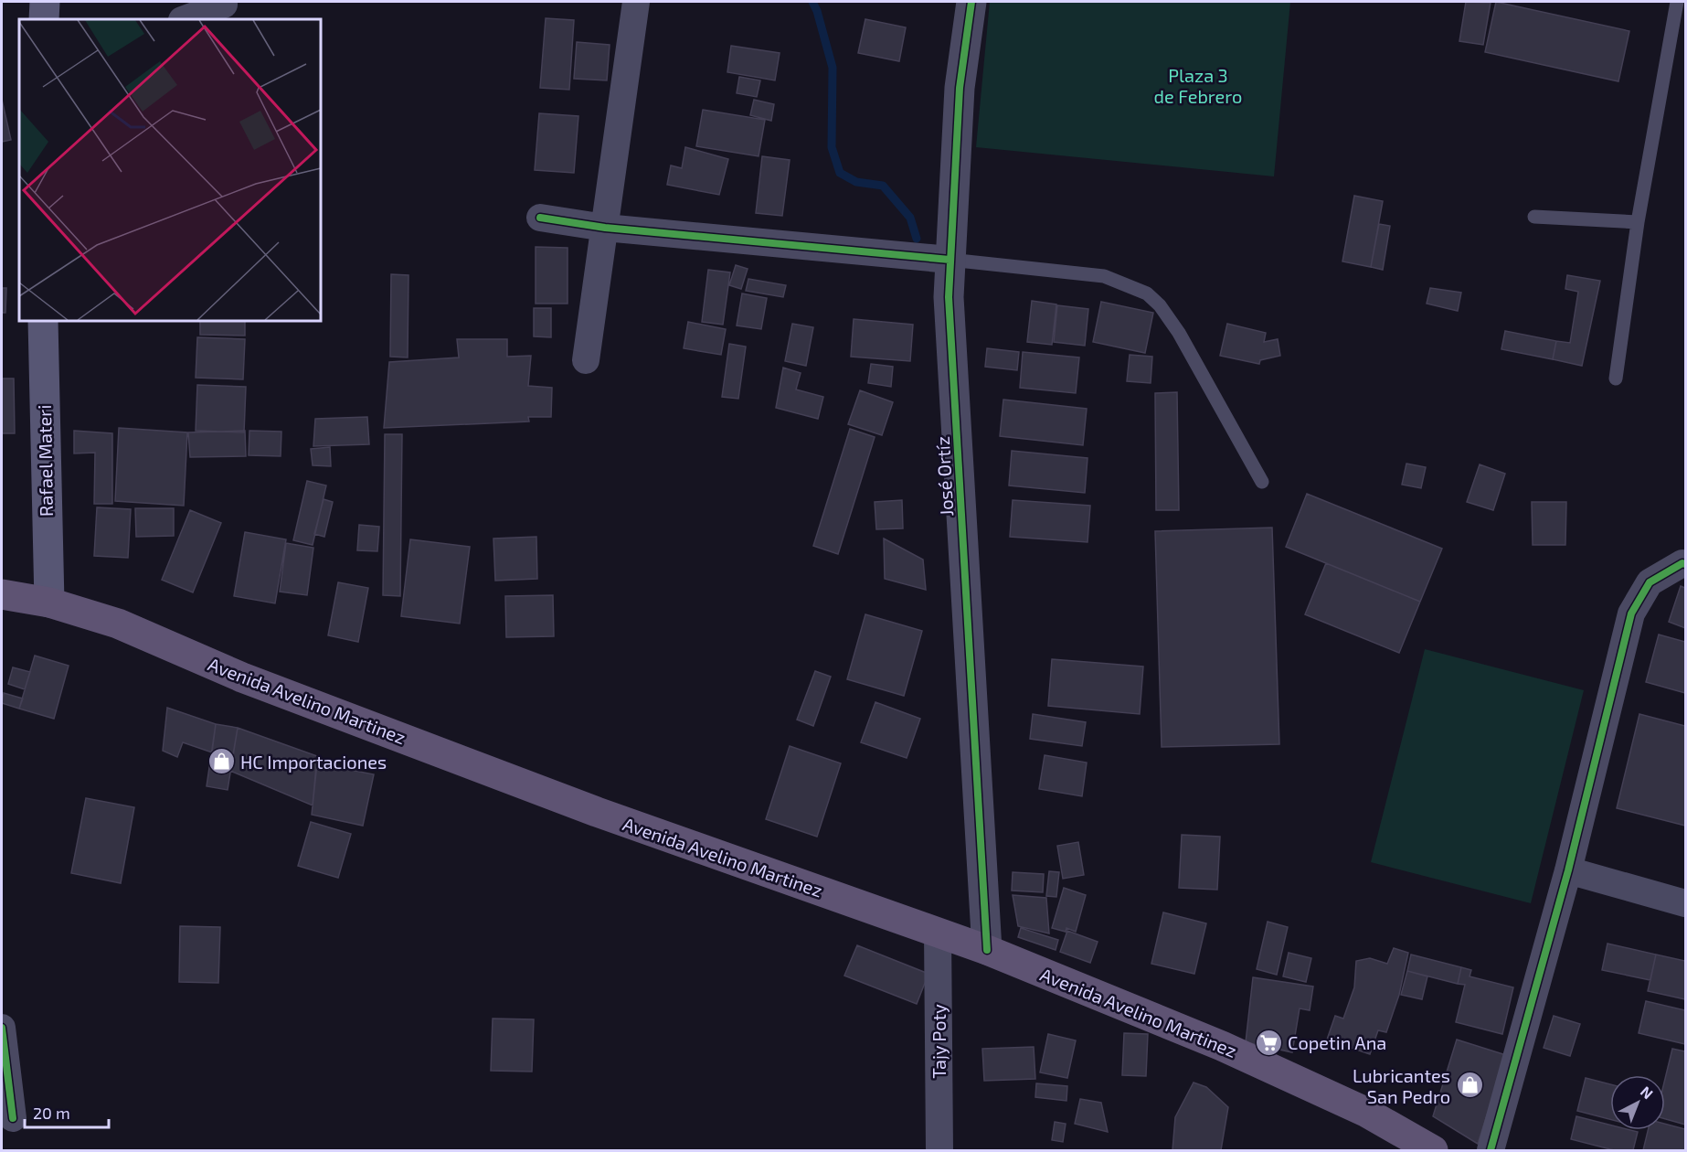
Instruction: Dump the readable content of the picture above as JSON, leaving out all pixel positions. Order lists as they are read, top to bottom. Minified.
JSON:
{"streets":{"main road":["Rafael Materi","Avenida Avelino Martinez"],"street":["José Ortíz","Tajy Poty"]},"crossings":[["Rafael Materi","Avenida Avelino Martinez"],["José Ortíz","Avenida Avelino Martinez"],["Avenida Avelino Martinez","Tajy Poty"]],"parks":["Plaza 3 de Febrero"],"places":{"shop":["HC Importaciones","Lubricantes San Pedro"],"supermarket":["Copetin Ana"]},"scale_bar":"20 m","north":"top right"}
